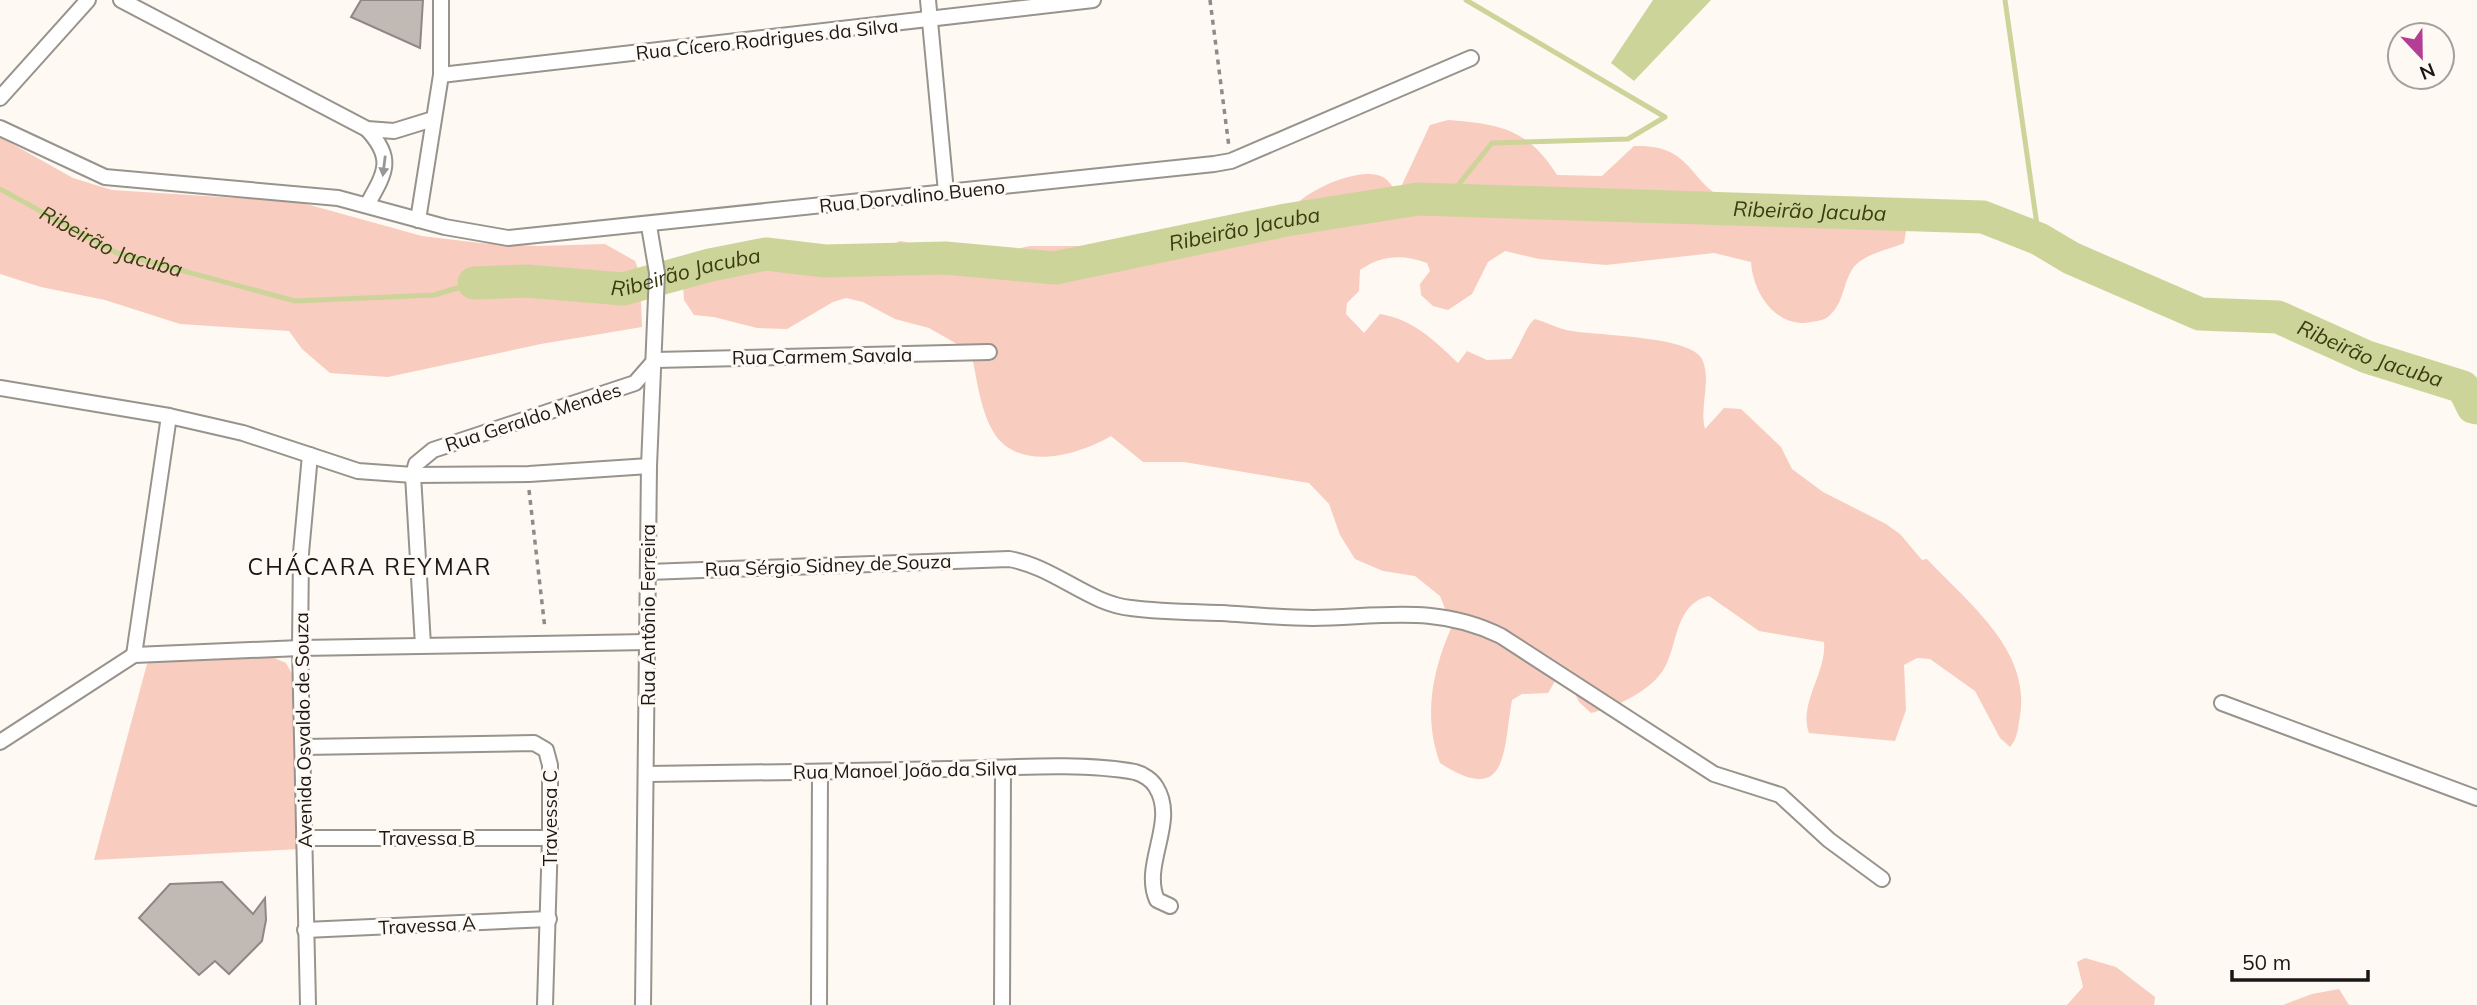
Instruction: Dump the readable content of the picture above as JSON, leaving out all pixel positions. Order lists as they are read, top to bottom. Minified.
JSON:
{"streets":{"street":["Rua Cícero Rodrigues da Silva","Rua Dorvalino Bueno","Rua Carmem Savala","Rua Geraldo Mendes","Rua Sérgio Sidney de Souza","Rua Antônio Ferreira","Avenida Osvaldo de Souza","Rua Manoel João da Silva","Travessa C","Travessa B","Travessa A"]},"crossings":[["Rua Dorvalino Bueno","Rua Antônio Ferreira"],["Rua Carmem Savala","Rua Geraldo Mendes"],["Rua Carmem Savala","Rua Antônio Ferreira"],["Rua Geraldo Mendes","Rua Antônio Ferreira"],["Rua Sérgio Sidney de Souza","Rua Antônio Ferreira"],["Rua Antônio Ferreira","Rua Manoel João da Silva"],["Avenida Osvaldo de Souza","Travessa C"],["Avenida Osvaldo de Souza","Travessa B"],["Avenida Osvaldo de Souza","Travessa A"],["Travessa C","Travessa B"],["Travessa C","Travessa A"]],"districts":["CHÁCARA REYMAR"],"water":["Ribeirão Jacuba"],"scale_bar":"50 m","north":"bottom"}
